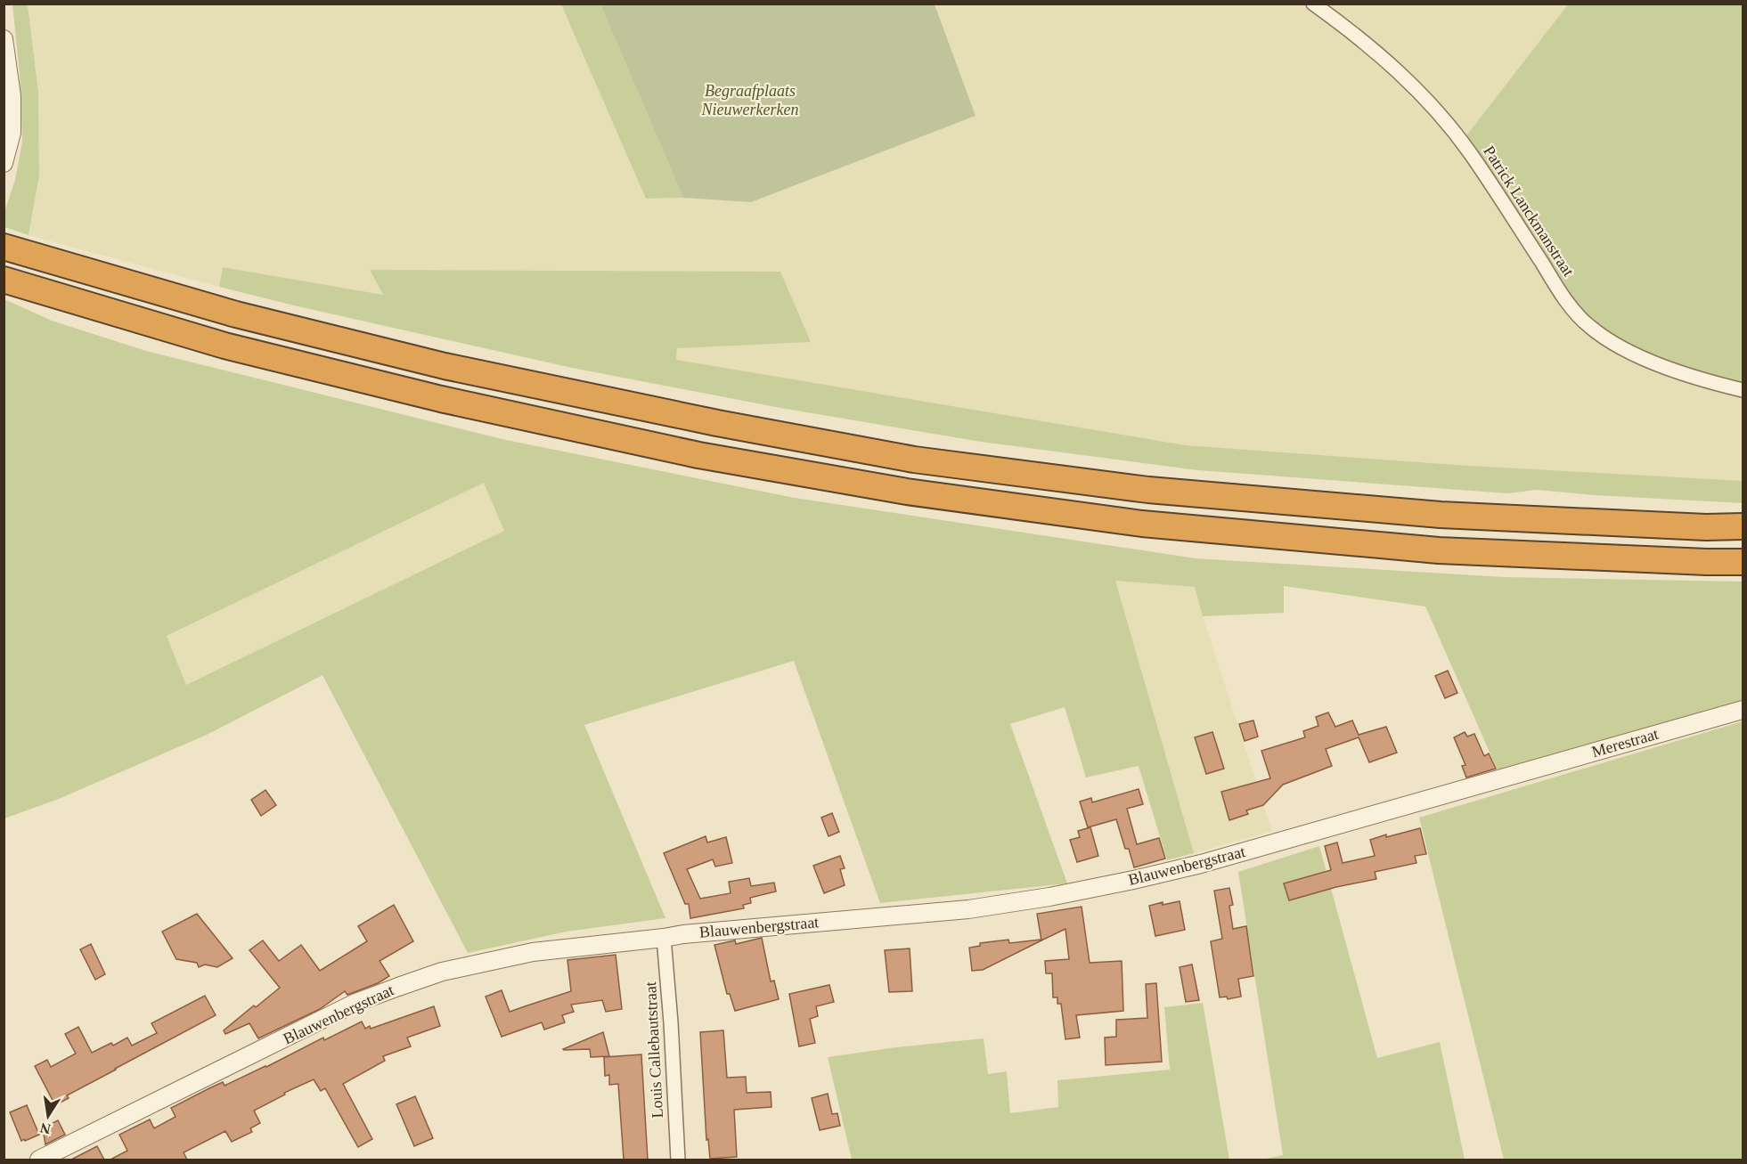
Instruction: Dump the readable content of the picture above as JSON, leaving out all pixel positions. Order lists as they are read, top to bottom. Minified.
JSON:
{"streets":{"street":["Patrick Lanckmanstraat","Merestraat","Blauwenbergstraat","Louis Callebautstraat"]},"crossings":[["Merestraat","Blauwenbergstraat"],["Blauwenbergstraat","Louis Callebautstraat"]],"parks":["Begraafplaats Nieuwerkerken"],"north":"bottom"}
